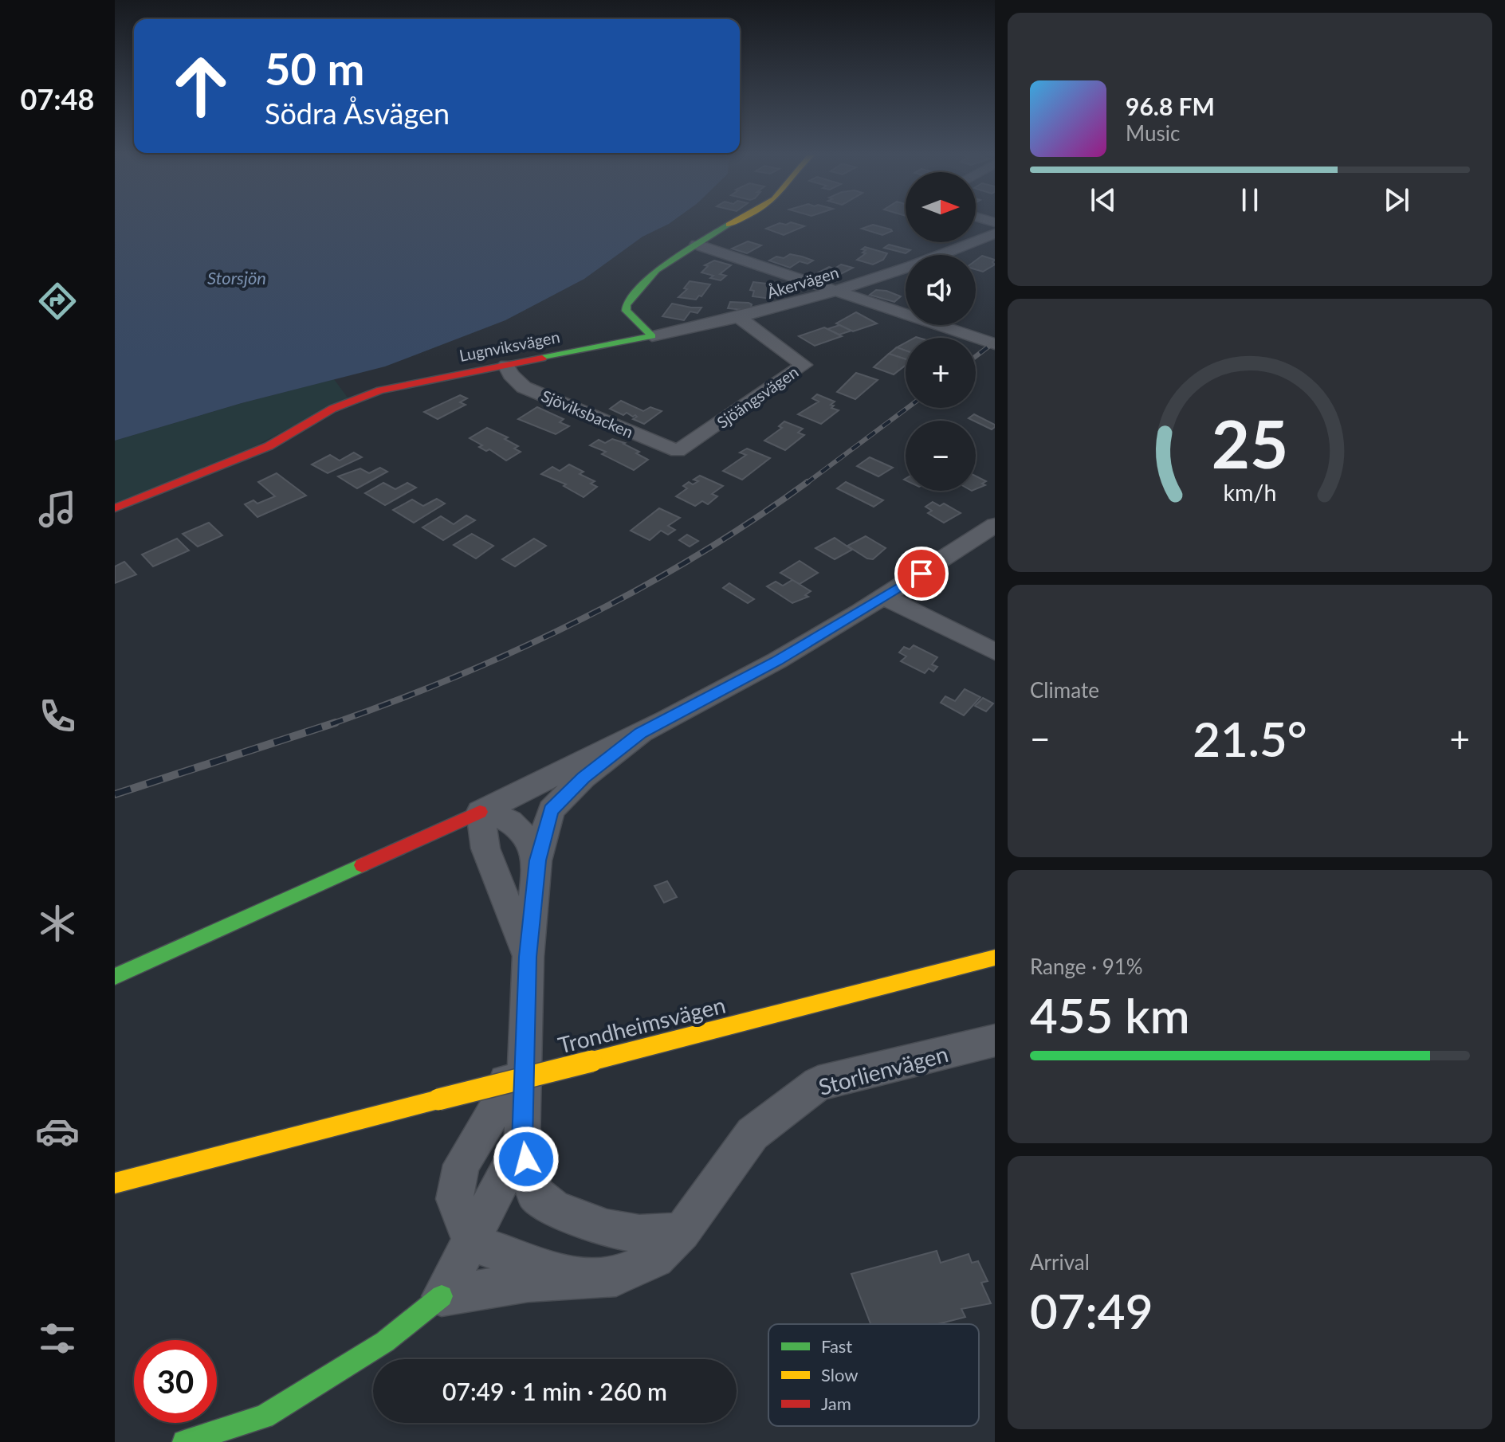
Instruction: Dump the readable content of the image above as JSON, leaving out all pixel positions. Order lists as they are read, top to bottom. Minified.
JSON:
{"streets":{"street":["Åkervägen","Lugnviksvägen","Sjöängsvägen","Sjöviksbacken","Trondheimsvägen","Storlienvägen"]},"crossings":[["Åkervägen","Lugnviksvägen"],["Åkervägen","Sjöängsvägen"],["Lugnviksvägen","Sjöviksbacken"],["Sjöängsvägen","Sjöviksbacken"]],"water":["Storsjön"],"legend":["Fast","Slow","Jam"],"north":"right","page":{"tabs":"07:48","turn":["50 m","Södra Åsvägen"],"song":["96.8 FM","Music"],"map_buttons":["+","−"],"tile":["Climate",["Range · 91%","455 km"],["Arrival","07:49"]],"heat":["−","21.5°","+"],"limit":"30","trip":"07:49 · 1 min · 260 m","gauge":["25","km/h"]}}
